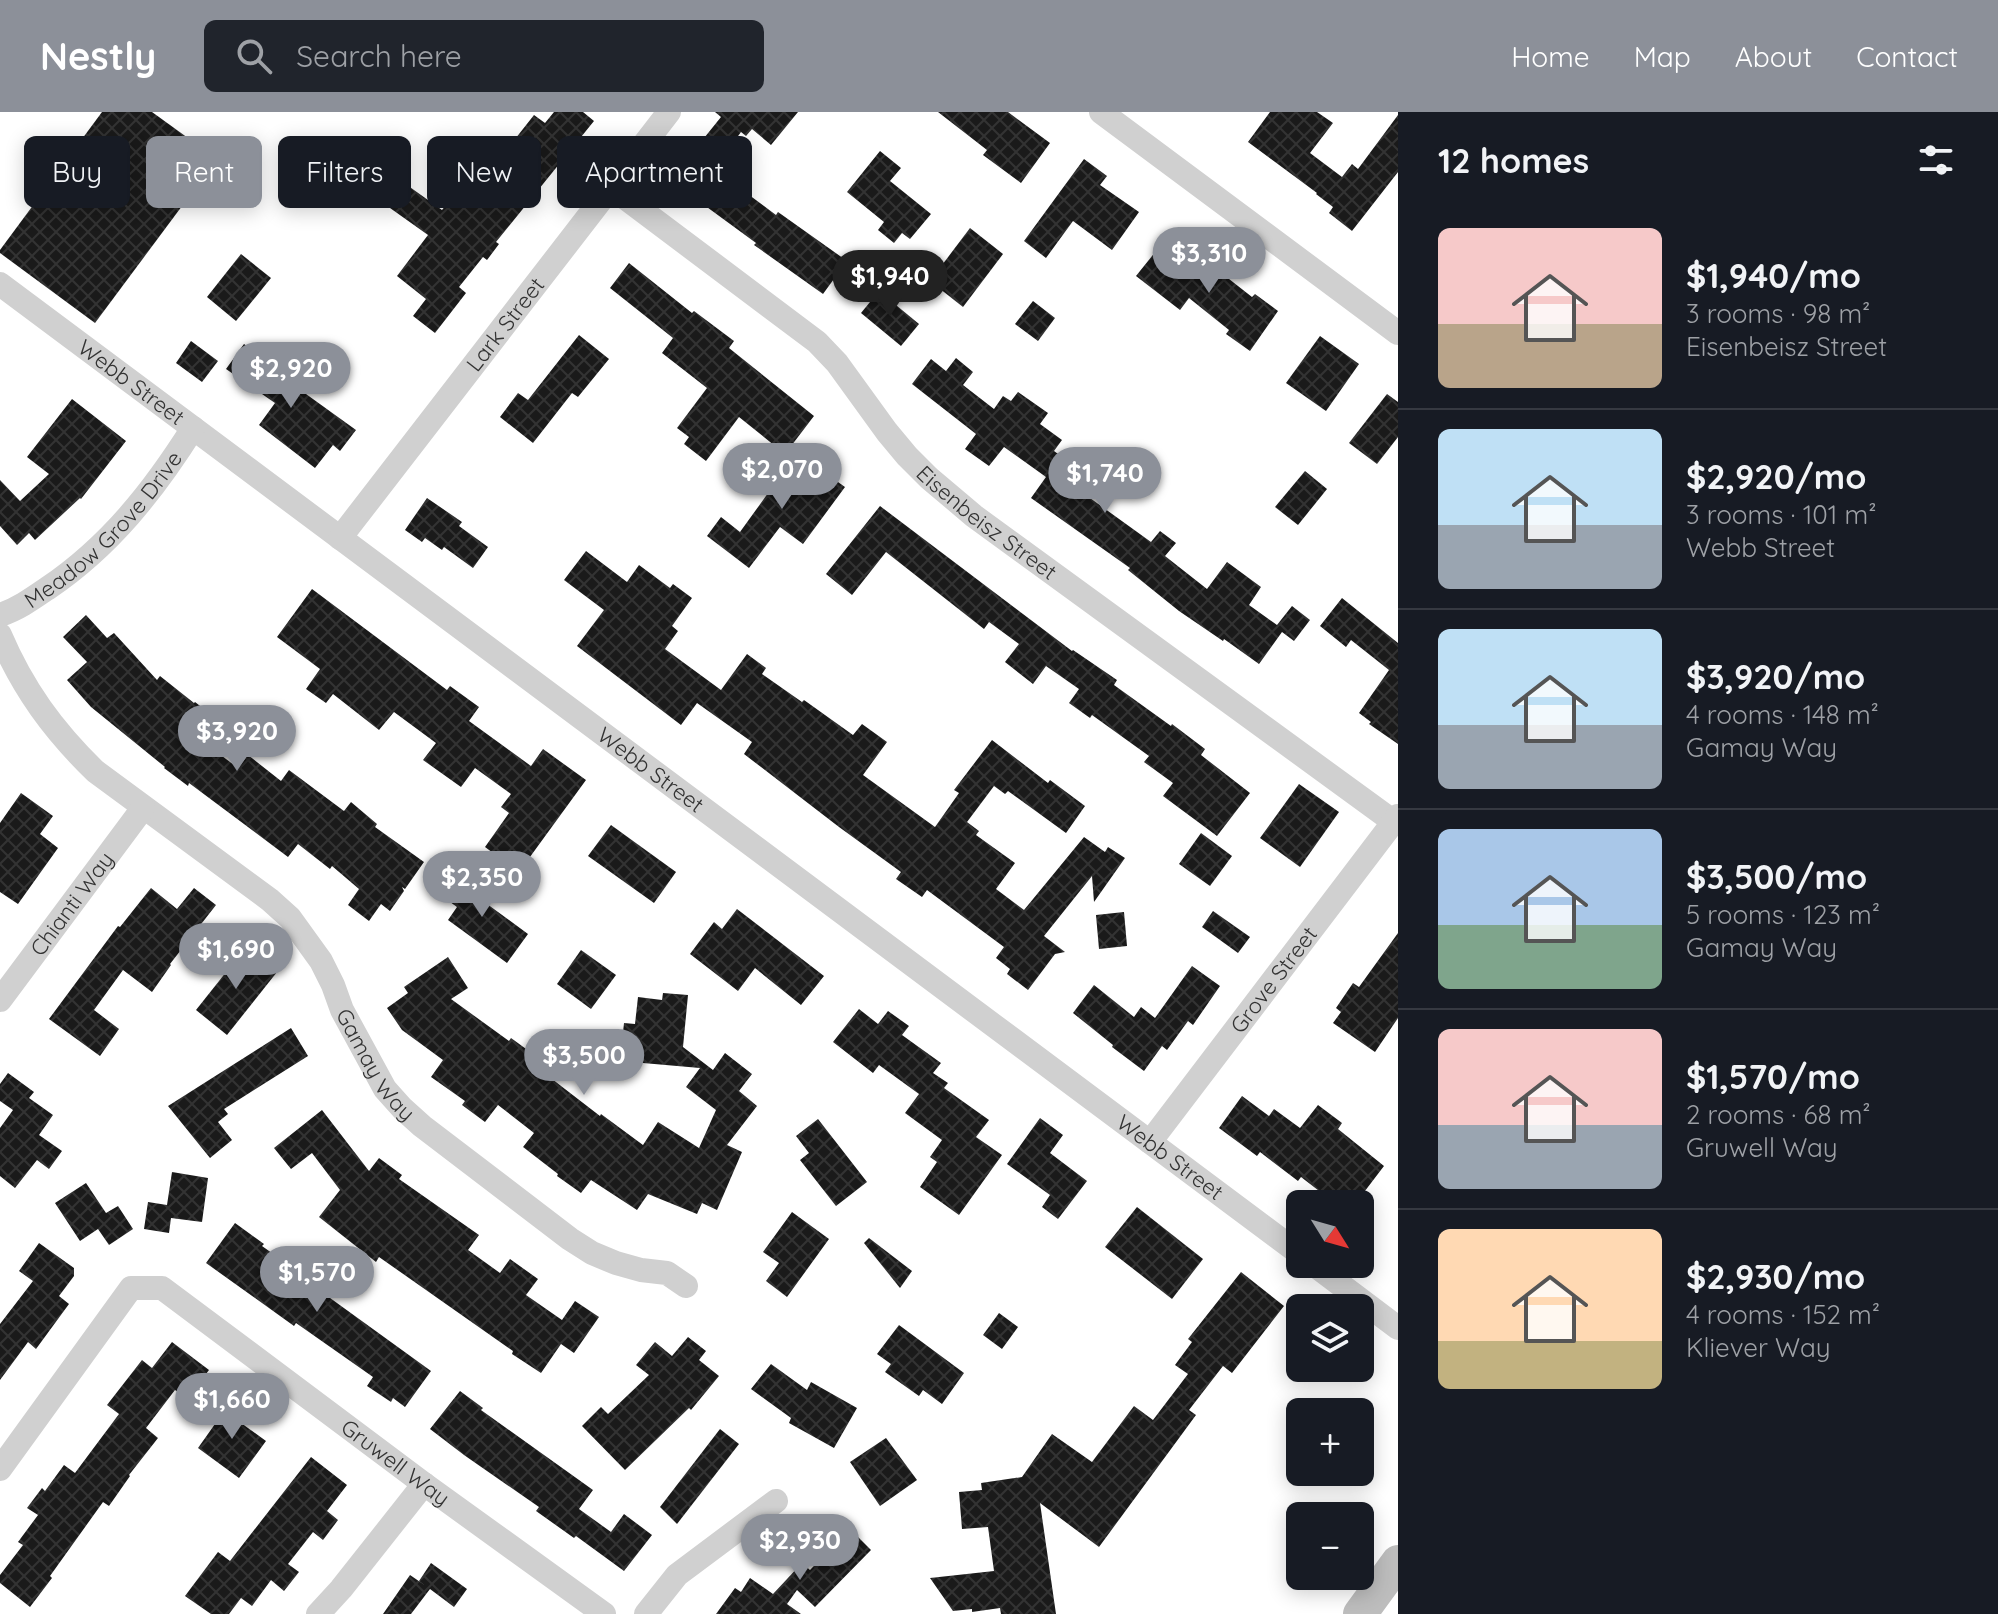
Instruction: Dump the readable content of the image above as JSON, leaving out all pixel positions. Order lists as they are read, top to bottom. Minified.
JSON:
{"streets":{"street":["Lark Street","Webb Street","Eisenbeisz Street","Meadow Grove Drive","Chianti Way","Grove Street","Gamay Way","Gruwell Way"]},"crossings":[["Lark Street","Webb Street"],["Webb Street","Meadow Grove Drive"],["Webb Street","Grove Street"],["Eisenbeisz Street","Grove Street"],["Chianti Way","Gamay Way"]],"north":"bottom right","page":{"header":"Nestly","search":"Search here","nav":["Home","Map","About","Contact"],"heading":"12 homes","chip":["Buy","Rent","Filters","New","Apartment"],"list":[{"name":"$1,940/mo","note":"3 rooms · 98 m² · Eisenbeisz Street"},{"name":"$2,920/mo","note":"3 rooms · 101 m² · Webb Street"},{"name":"$3,920/mo","note":"4 rooms · 148 m² · Gamay Way"},{"name":"$3,500/mo","note":"5 rooms · 123 m² · Gamay Way"},{"name":"$1,570/mo","note":"2 rooms · 68 m² · Gruwell Way"},{"name":"$2,930/mo","note":"4 rooms · 152 m² · Kliever Way"}],"price":["$3,310","$1,940","$2,920","$2,070","$1,740","$3,920","$2,350","$1,690","$3,500","$1,570","$1,660","$2,930"],"map_buttons":["+","−"]}}
